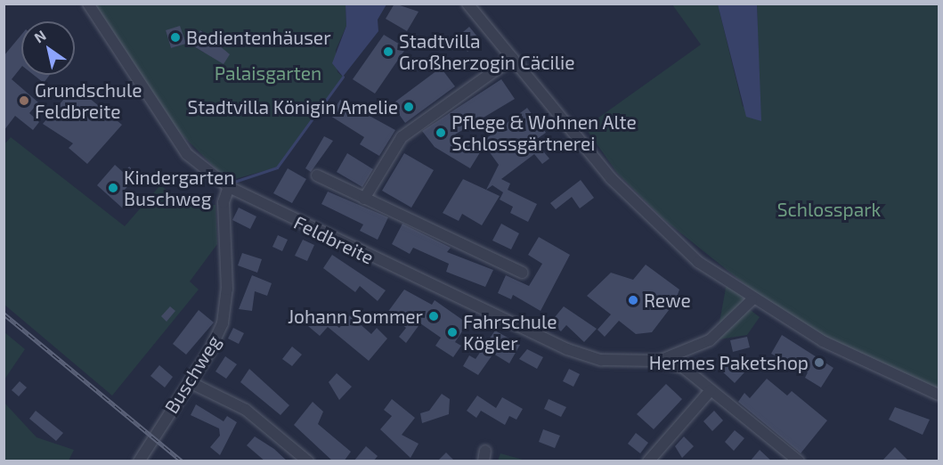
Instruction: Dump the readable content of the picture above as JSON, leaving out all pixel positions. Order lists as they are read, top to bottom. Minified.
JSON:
{"streets":{"street":["Feldbreite","Buschweg"]},"crossings":[["Feldbreite","Buschweg"]],"parks":["Palaisgarten","Schlosspark"],"places":["Bedientenhäuser","Stadtvilla Großherzogin Cäcilie","Grundschule Feldbreite","Stadtvilla Königin Amelie","Pflege & Wohnen Alte Schlossgärtnerei","Kindergarten Buschweg","Rewe","Johann Sommer","Fahrschule Kögler","Hermes Paketshop"],"north":"top left"}
